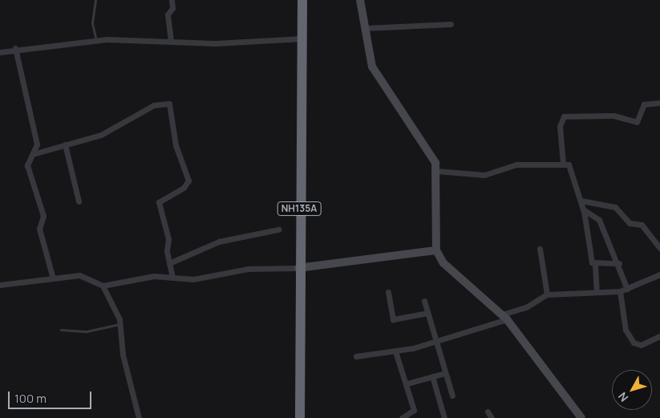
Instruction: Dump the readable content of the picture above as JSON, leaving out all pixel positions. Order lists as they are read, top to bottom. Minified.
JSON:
{"streets":{"highway":["NH135A"]},"scale_bar":"100 m","north":"bottom left"}
